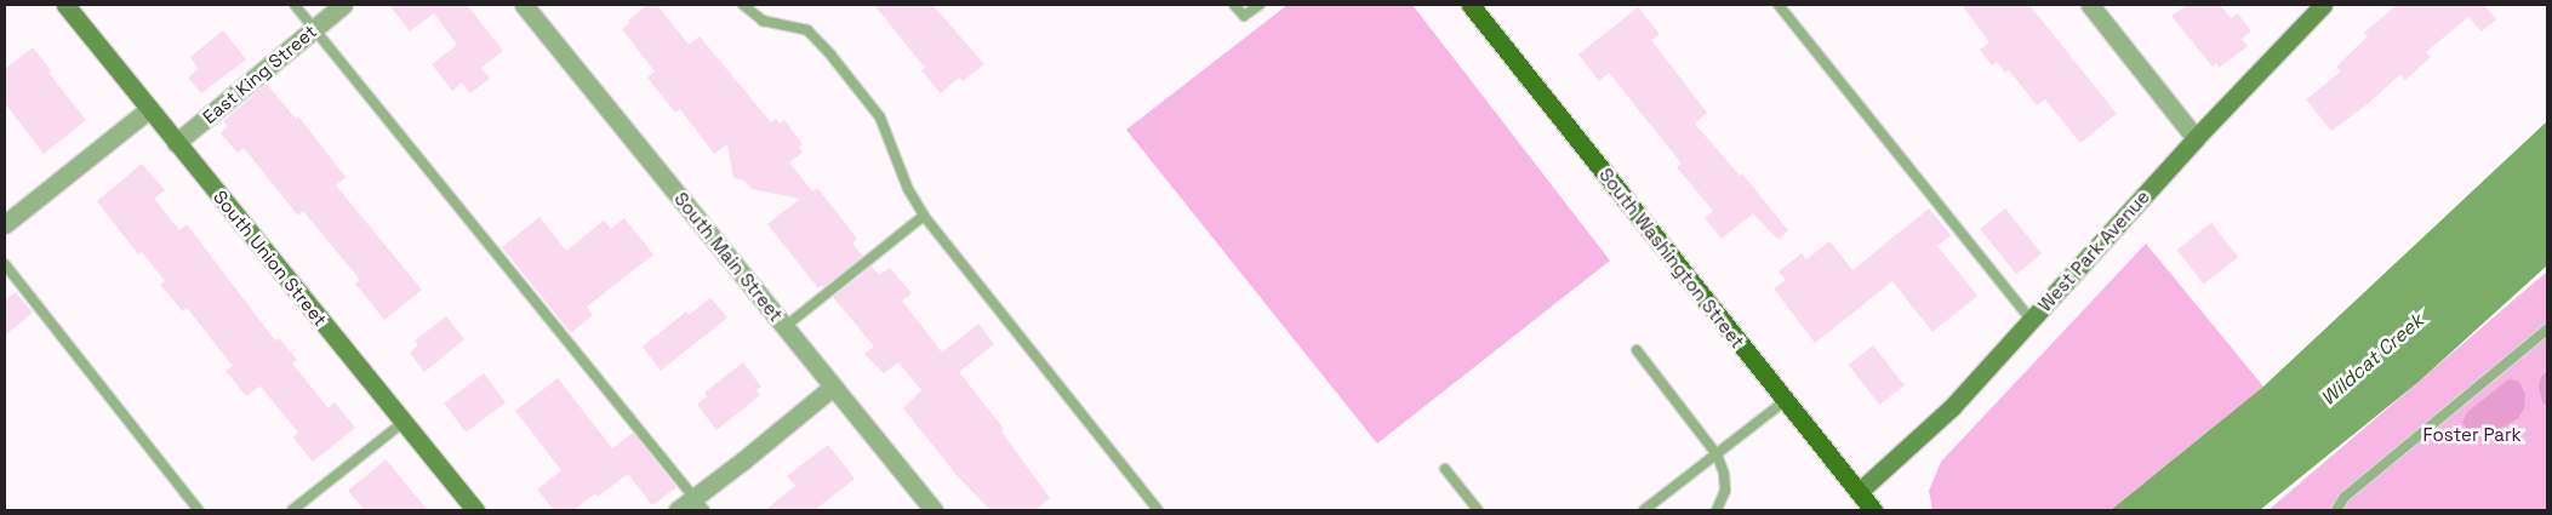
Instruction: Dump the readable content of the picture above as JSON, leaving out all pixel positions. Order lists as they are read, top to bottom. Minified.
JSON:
{"streets":{"main road":["West Park Avenue","South Union Street","South Washington Street"],"street":["East King Street","South Main Street"]},"crossings":[["East King Street","South Union Street"],["West Park Avenue","South Washington Street"]],"water":["Wildcat Creek"],"parks":["Foster Park"]}
